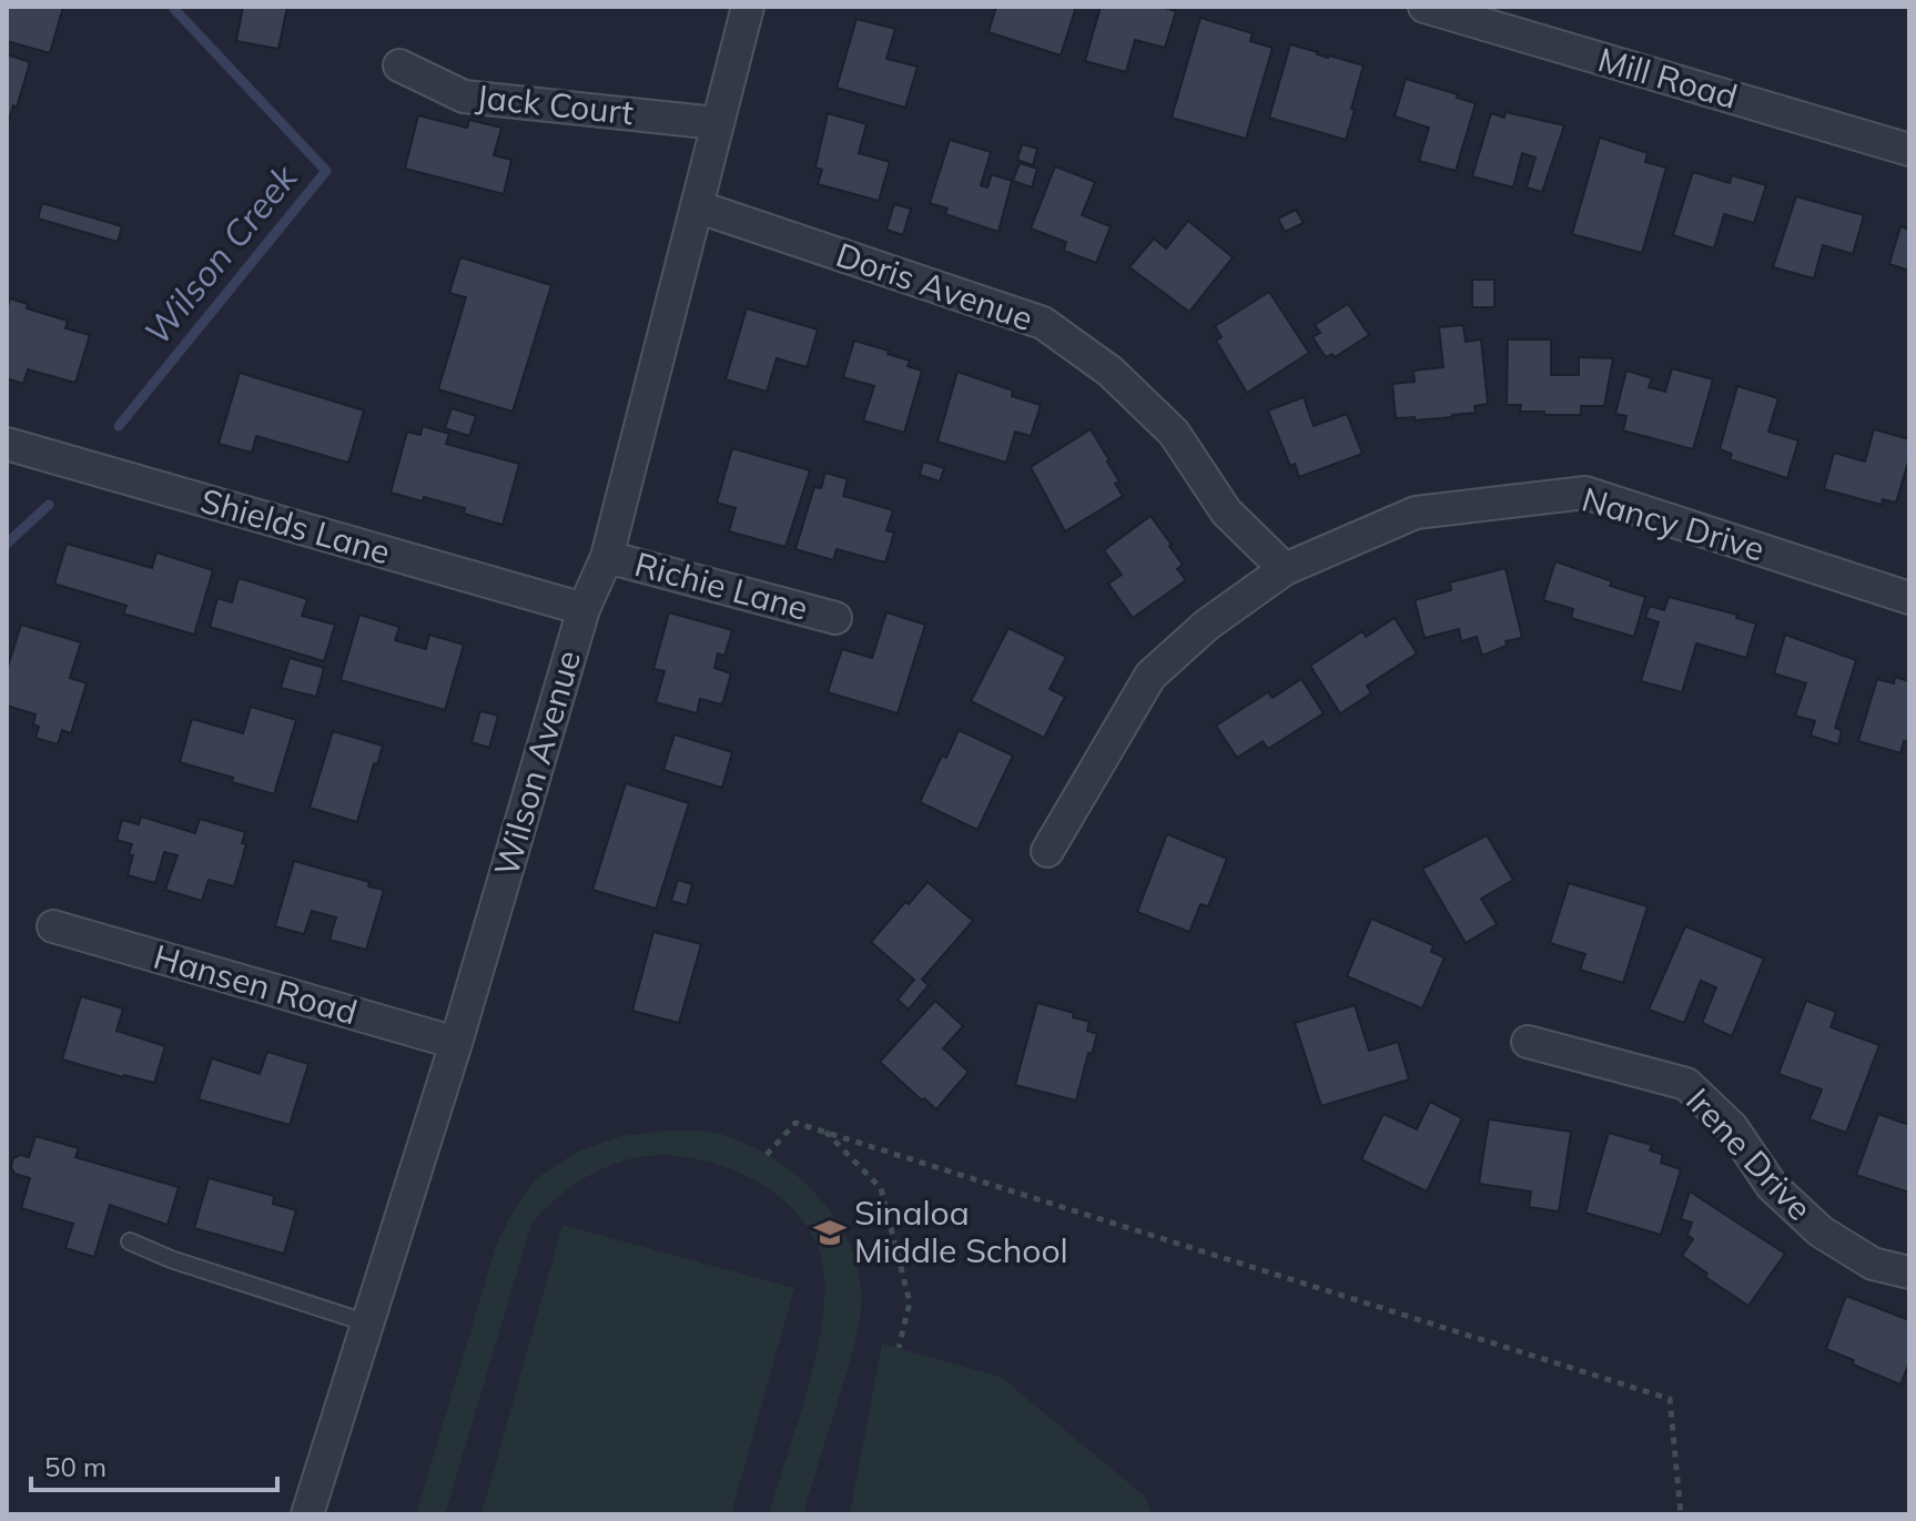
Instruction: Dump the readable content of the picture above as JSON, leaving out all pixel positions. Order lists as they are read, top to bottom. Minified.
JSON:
{"streets":{"street":["Mill Road","Jack Court","Doris Avenue","Nancy Drive","Shields Lane","Richie Lane","Wilson Avenue","Hansen Road","Irene Drive"]},"crossings":[["Jack Court","Wilson Avenue"],["Doris Avenue","Nancy Drive"],["Doris Avenue","Wilson Avenue"],["Shields Lane","Wilson Avenue"],["Richie Lane","Wilson Avenue"],["Wilson Avenue","Hansen Road"]],"water":["Wilson Creek"],"places":{"school or university":["Sinaloa Middle School"]},"scale_bar":"50 m"}
